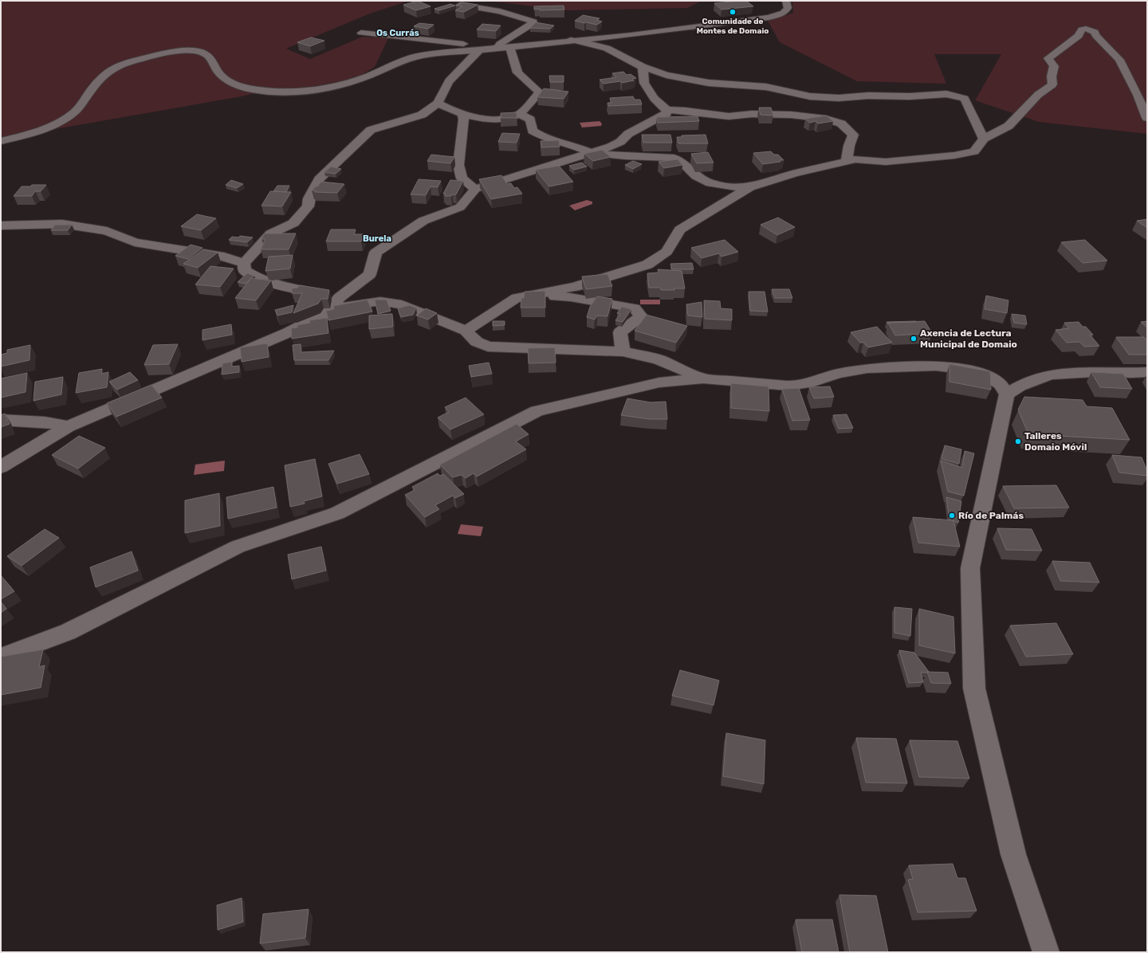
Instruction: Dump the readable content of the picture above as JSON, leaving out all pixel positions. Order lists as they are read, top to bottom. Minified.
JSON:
{"districts":["Os Currás","Burela"],"places":["Comunidade de Montes de Domaio","Axencia de Lectura Municipal de Domaio","Talleres Domaio Móvil","Río de Palmás"]}
